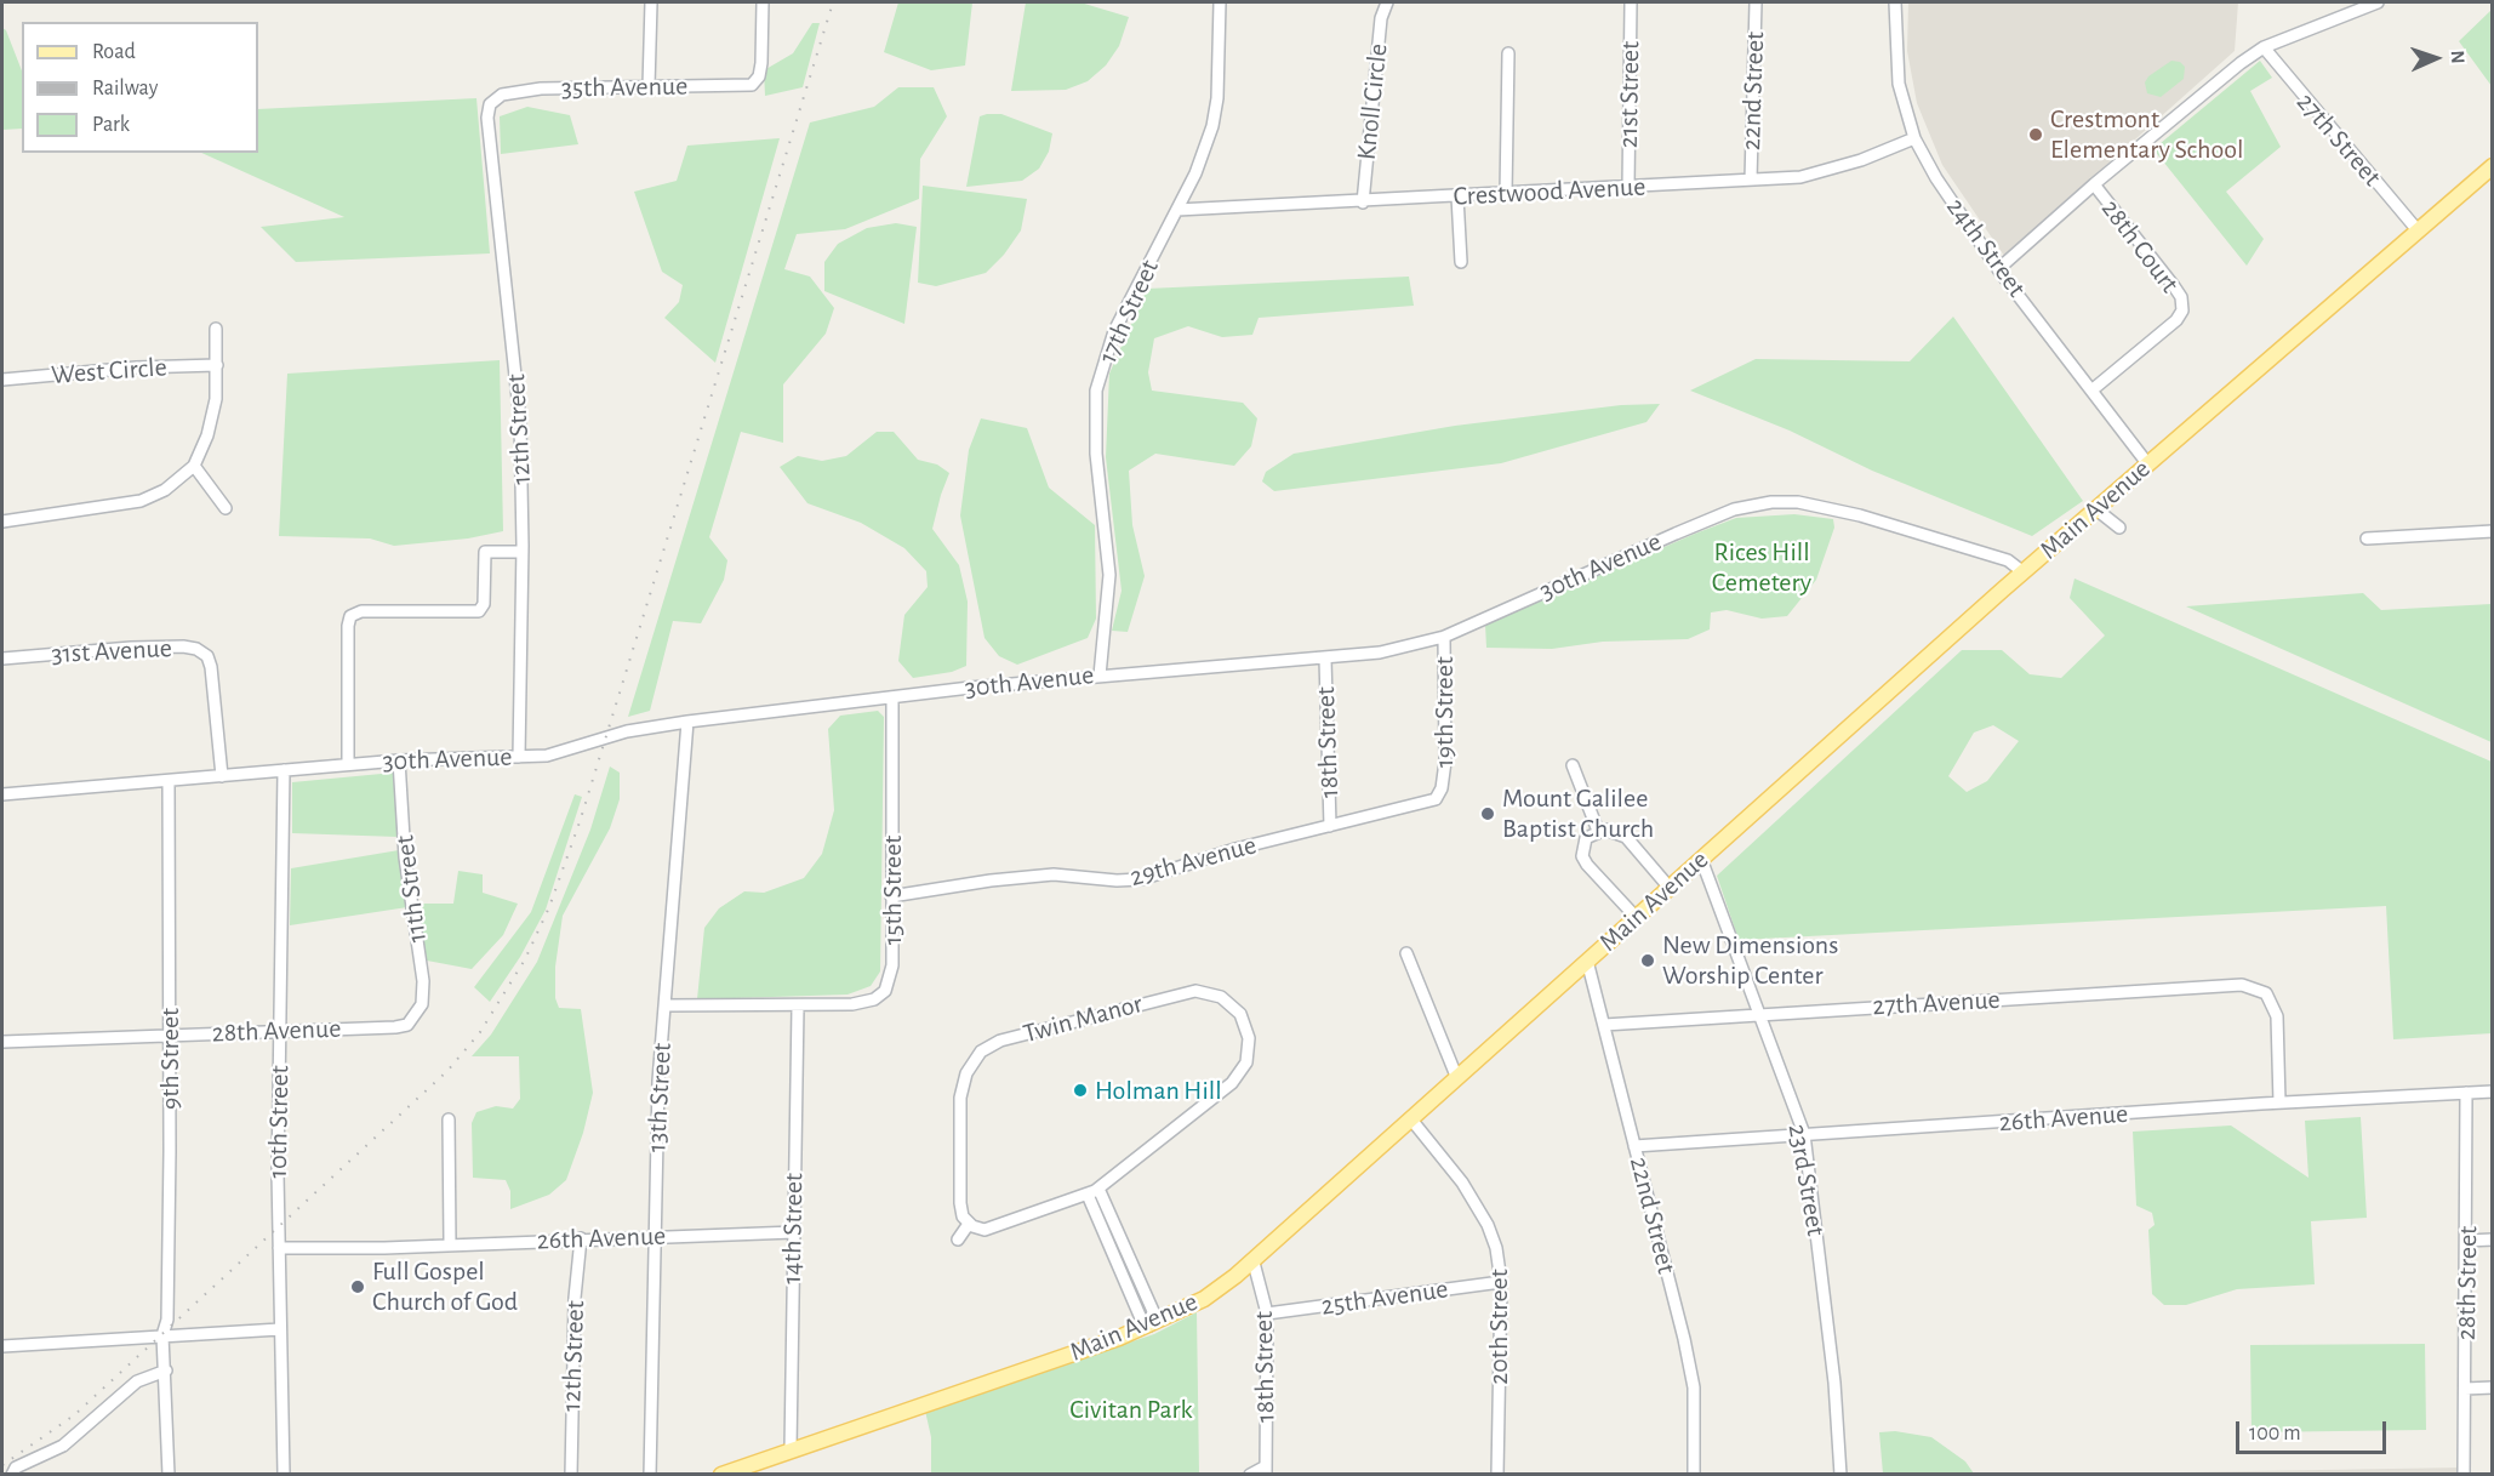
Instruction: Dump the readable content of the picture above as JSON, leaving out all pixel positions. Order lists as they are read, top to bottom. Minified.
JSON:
{"streets":{"main road":["Main Avenue"],"street":["35th Avenue","22nd Street","21st Street","Knoll Circle","27th Street","Crestwood Avenue","28th Court","24th Street","17th Street","West Circle","12th Street","30th Avenue","31st Avenue","19th Street","18th Street","29th Avenue","11th Street","15th Street","27th Avenue","Twin Manor","28th Avenue","9th Street","13th Street","26th Avenue","10th Street","23rd Street","14th Street","28th Street","25th Avenue","20th Street"]},"crossings":[["35th Avenue","12th Street"],["22nd Street","Crestwood Avenue"],["22nd Street","Main Avenue"],["22nd Street","27th Avenue"],["22nd Street","26th Avenue"],["21st Street","Crestwood Avenue"],["Knoll Circle","Crestwood Avenue"],["27th Street","Main Avenue"],["Crestwood Avenue","24th Street"],["Crestwood Avenue","17th Street"],["28th Court","24th Street"],["24th Street","Main Avenue"],["17th Street","30th Avenue"],["12th Street","30th Avenue"],["12th Street","26th Avenue"],["Main Avenue","30th Avenue"],["Main Avenue","18th Street"],["Main Avenue","23rd Street"],["Main Avenue","14th Street"],["Main Avenue","20th Street"],["30th Avenue","31st Avenue"],["30th Avenue","19th Street"],["30th Avenue","18th Street"],["30th Avenue","11th Street"],["30th Avenue","15th Street"],["30th Avenue","9th Street"],["30th Avenue","13th Street"],["30th Avenue","10th Street"],["19th Street","29th Avenue"],["18th Street","29th Avenue"],["18th Street","25th Avenue"],["29th Avenue","15th Street"],["11th Street","28th Avenue"],["15th Street","14th Street"],["27th Avenue","26th Avenue"],["27th Avenue","23rd Street"],["28th Avenue","9th Street"],["28th Avenue","10th Street"],["13th Street","26th Avenue"],["26th Avenue","10th Street"],["26th Avenue","23rd Street"],["26th Avenue","14th Street"],["26th Avenue","28th Street"],["25th Avenue","20th Street"]],"parks":["Rices Hill Cemetery","Civitan Park"],"places":["Crestmont Elementary School","Mount Galilee Baptist Church","New Dimensions Worship Center","Holman Hill","Full Gospel Church of God"],"legend":["Road","Railway","Park"],"scale_bar":"100 m","north":"right"}
